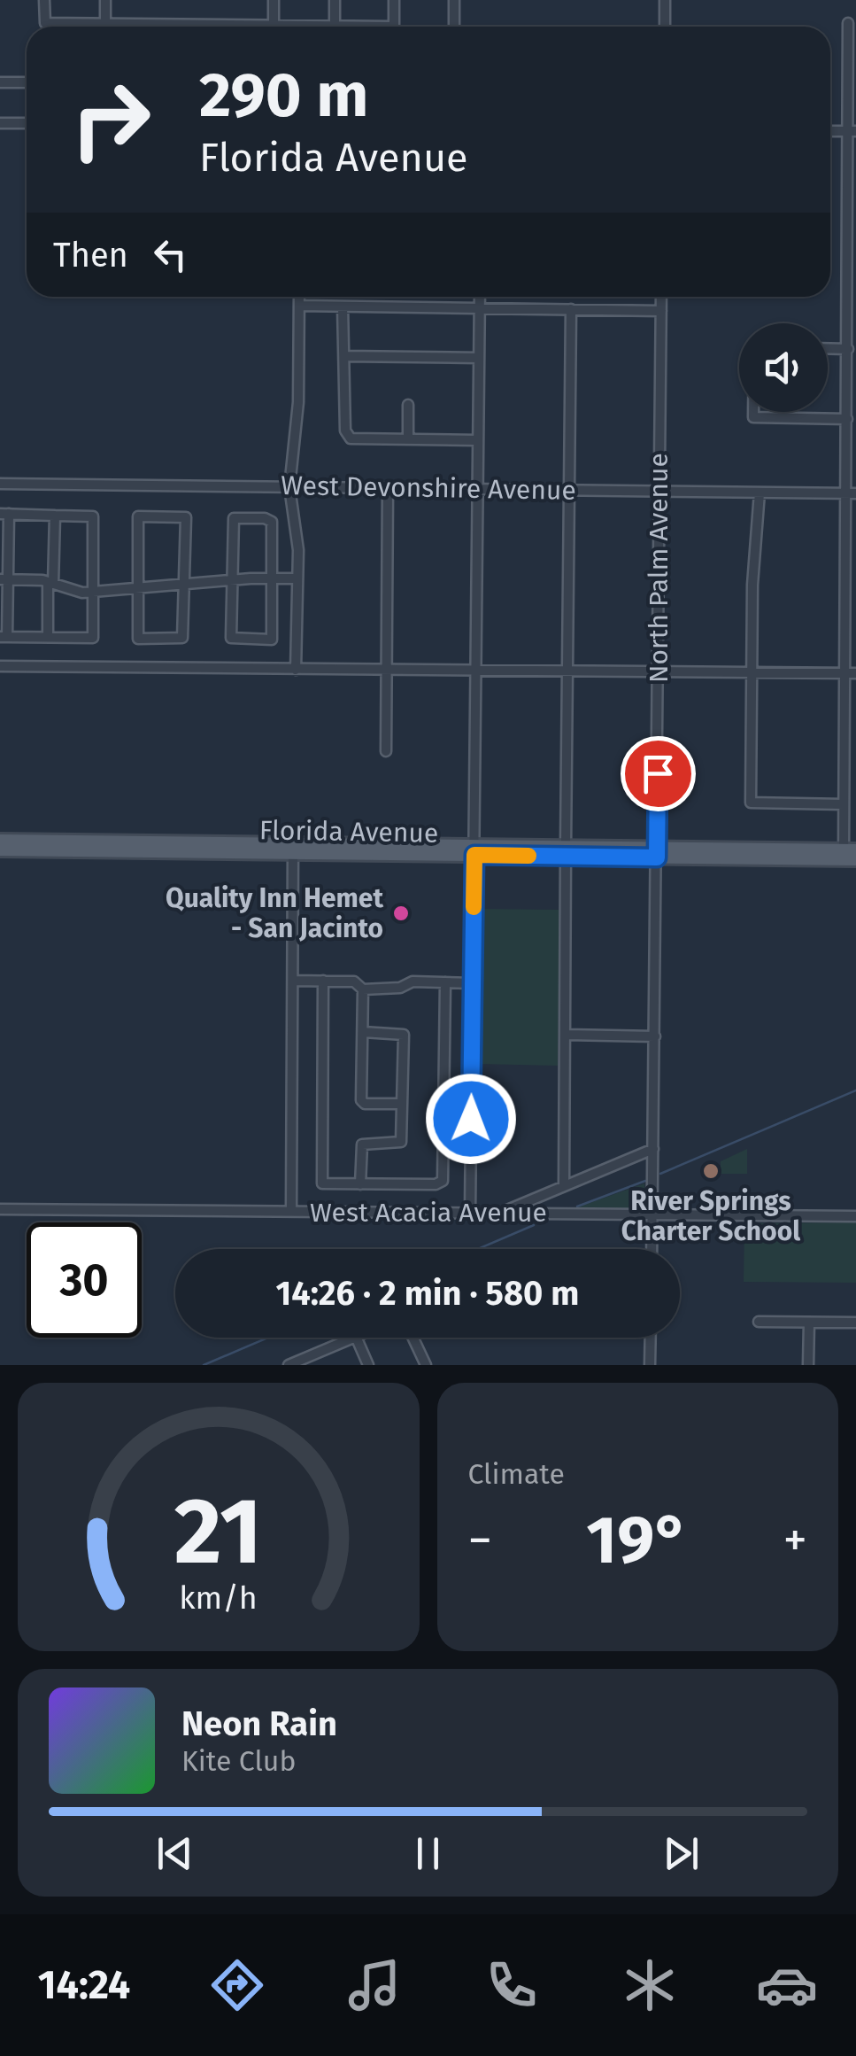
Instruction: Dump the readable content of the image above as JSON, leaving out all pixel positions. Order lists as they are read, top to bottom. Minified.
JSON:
{"streets":{"main road":["Florida Avenue"],"street":["West Devonshire Avenue","North Palm Avenue","West Acacia Avenue"]},"crossings":[["West Devonshire Avenue","North Palm Avenue"],["North Palm Avenue","Florida Avenue"],["North Palm Avenue","West Acacia Avenue"]],"places":["Quality Inn Hemet - San Jacinto","River Springs Charter School"],"page":{"turn":["290 m","Florida Avenue"],"then":"Then","limit":"30","trip":"14:26 · 2 min · 580 m","tile":"Climate","heat":["−","19°","+"],"song":["Neon Rain","Kite Club"],"tabs":"14:24","gauge":["21","km/h"]}}
